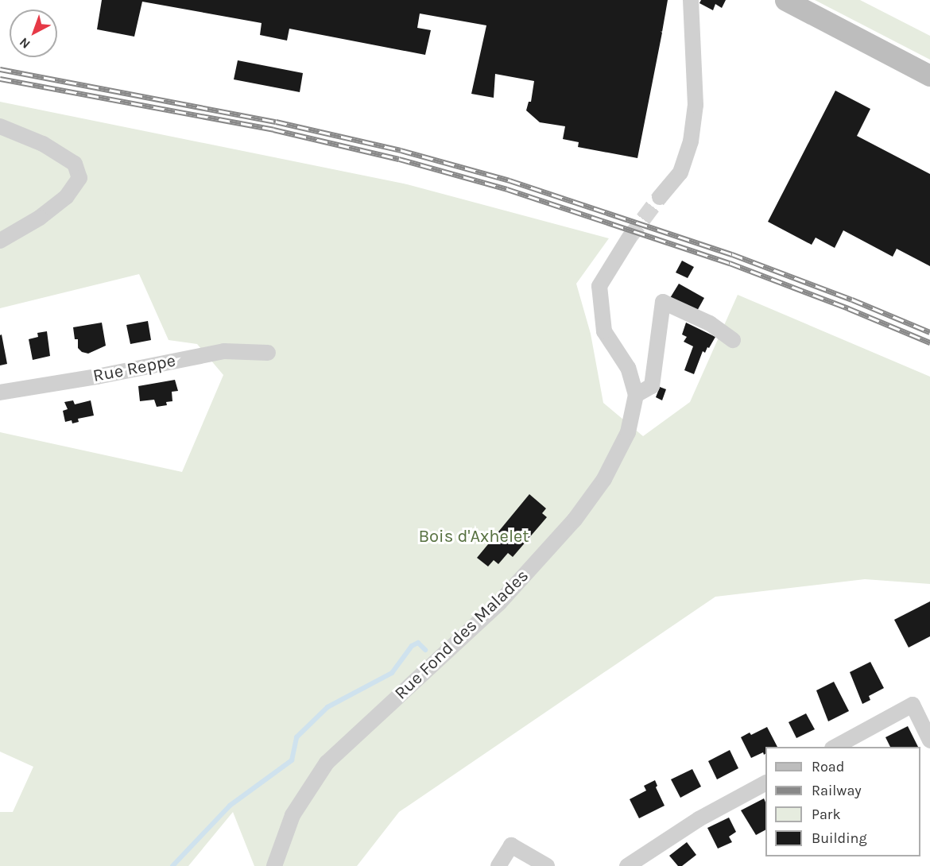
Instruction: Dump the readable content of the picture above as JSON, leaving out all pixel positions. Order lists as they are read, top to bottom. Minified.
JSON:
{"streets":{"street":["Rue Reppe","Rue Fond des Malades"]},"parks":["Bois d'Axhelet"],"legend":["Road","Railway","Park","Building"],"north":"bottom left"}
